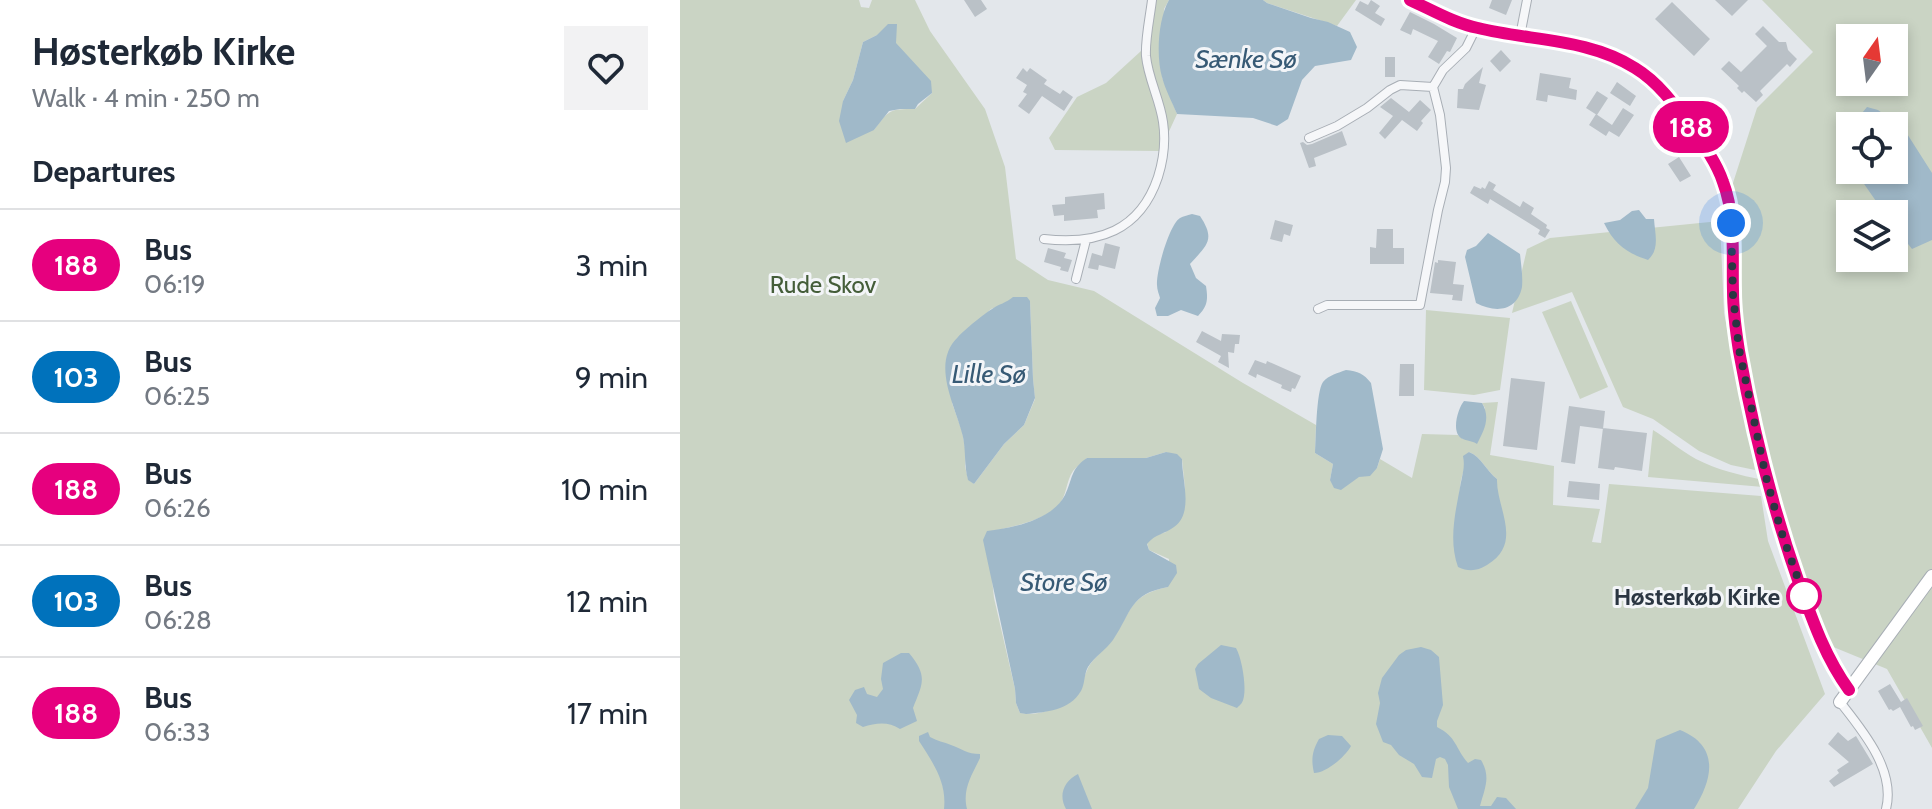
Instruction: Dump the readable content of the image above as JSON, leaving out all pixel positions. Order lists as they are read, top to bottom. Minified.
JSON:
{"water":["Sænke Sø","Lille Sø","Store Sø"],"parks":["Rude Skov"],"places":["Høsterkøb Kirke"],"lines":["bus line 188"],"north":"top","page":{"heading":[["Høsterkøb Kirke","Walk · 4 min · 250 m"],"Departures"],"on_map":"188","list":[{"mark":"188","name":"Bus","note":"06:19","value":"3 min"},{"mark":"103","name":"Bus","note":"06:25","value":"9 min"},{"mark":"188","name":"Bus","note":"06:26","value":"10 min"},{"mark":"103","name":"Bus","note":"06:28","value":"12 min"},{"mark":"188","name":"Bus","note":"06:33","value":"17 min"}]}}
